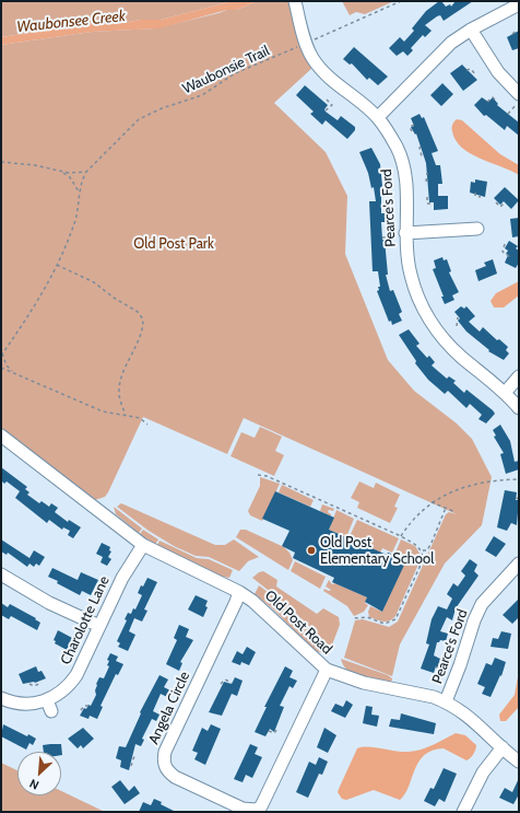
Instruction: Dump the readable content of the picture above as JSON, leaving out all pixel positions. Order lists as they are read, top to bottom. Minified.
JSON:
{"streets":{"street":["Pearce's Ford","Charolotte Lane","Old Post Road","Angela Circle"],"path":["Waubonsie Trail"]},"crossings":[["Pearce's Ford","Old Post Road"],["Charolotte Lane","Old Post Road"],["Old Post Road","Angela Circle"]],"water":["Waubonsee Creek"],"parks":["Old Post Park"],"places":["Old Post Elementary School"],"north":"bottom left"}
